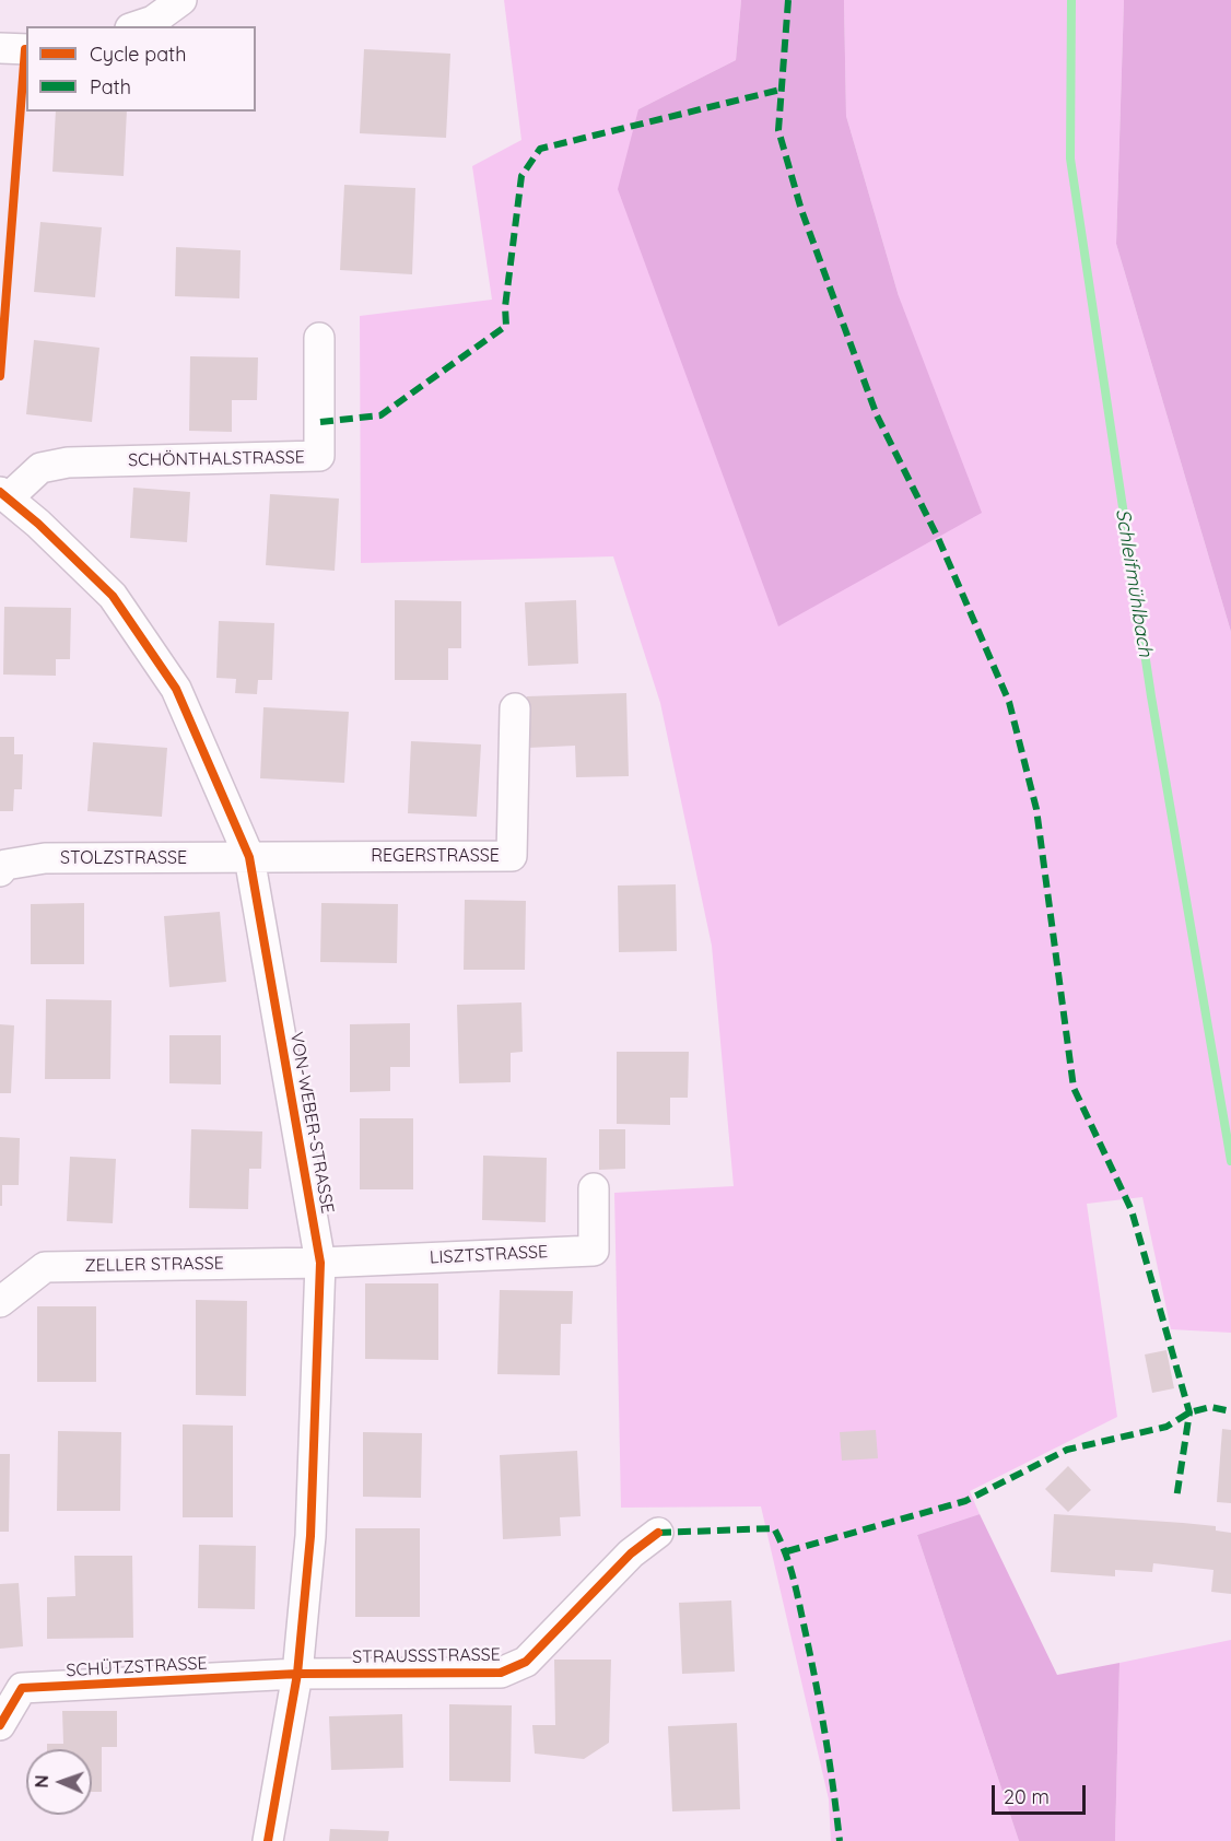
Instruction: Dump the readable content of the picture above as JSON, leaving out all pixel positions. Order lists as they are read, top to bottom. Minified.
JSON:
{"streets":{"street":["SCHÖNTHALSTRASSE","REGERSTRASSE","STOLZSTRASSE","VON-WEBER-STRASSE","LISZTSTRASSE","ZELLER STRASSE","STRAUSSSTRASSE","SCHÜTZSTRASSE"]},"crossings":[["SCHÖNTHALSTRASSE","VON-WEBER-STRASSE"],["REGERSTRASSE","STOLZSTRASSE"],["REGERSTRASSE","VON-WEBER-STRASSE"],["STOLZSTRASSE","VON-WEBER-STRASSE"],["VON-WEBER-STRASSE","LISZTSTRASSE"],["VON-WEBER-STRASSE","ZELLER STRASSE"],["VON-WEBER-STRASSE","STRAUSSSTRASSE"],["VON-WEBER-STRASSE","SCHÜTZSTRASSE"],["LISZTSTRASSE","ZELLER STRASSE"],["STRAUSSSTRASSE","SCHÜTZSTRASSE"]],"water":["Schleifmühlbach"],"legend":["Cycle path","Path"],"scale_bar":"20 m","north":"left"}
